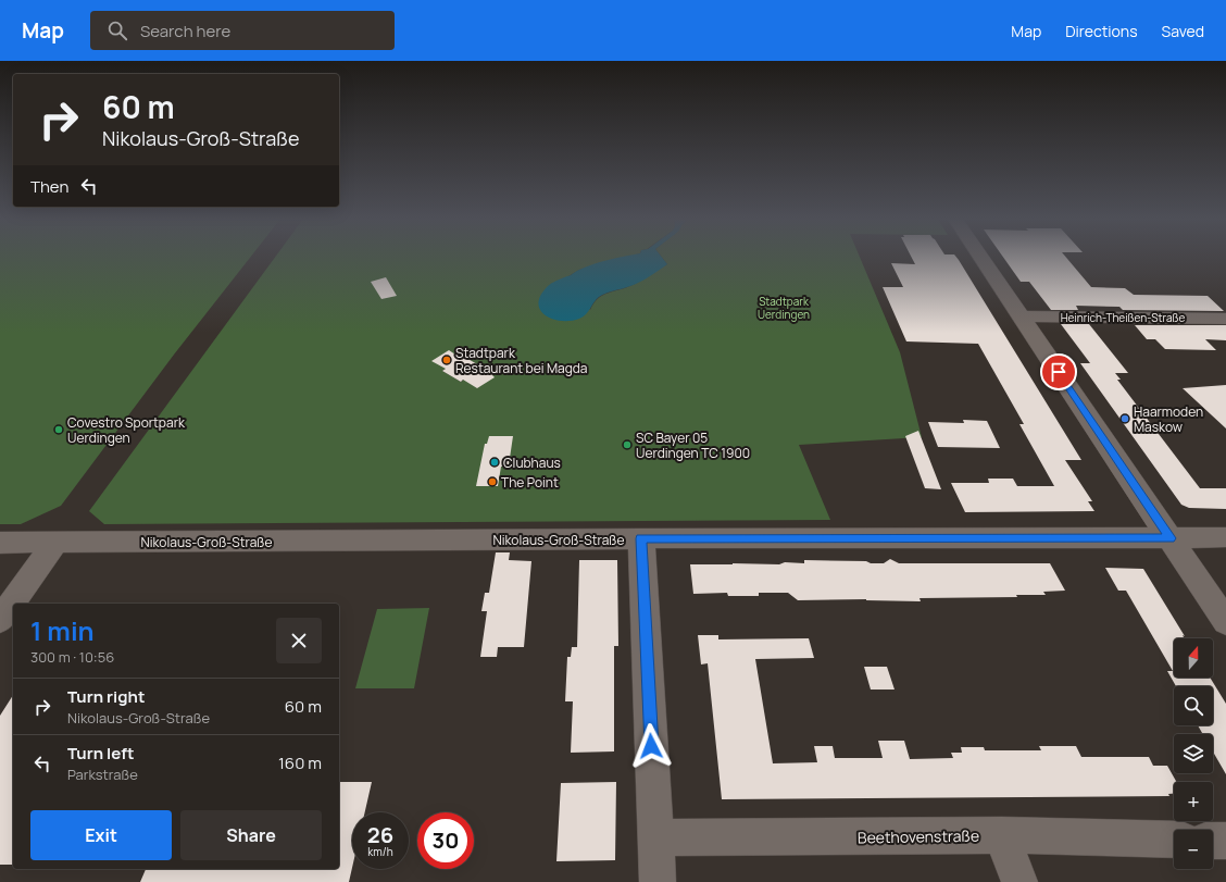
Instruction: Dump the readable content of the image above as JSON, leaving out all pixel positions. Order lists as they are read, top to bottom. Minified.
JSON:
{"streets":{"street":["Heinrich-Theißen-Straße","Nikolaus-Groß-Straße","Beethovenstraße"]},"parks":["Stadtpark Uerdingen"],"places":["Stadtpark Restaurant bei Magda","Haarmoden Maskow","Covestro Sportpark Uerdingen","SC Bayer 05 Uerdingen TC 1900","Clubhaus","The Point"],"north":"top","page":{"header":"Map","search":"Search here","nav":["Map","Directions","Saved"],"turn":["60 m","Nikolaus-Groß-Straße"],"then":"Then","heading":["1 min","300 m · 10:56"],"map_buttons":["+","−"],"list":[{"name":"Turn right","note":"Nikolaus-Groß-Straße","value":"60 m"},{"name":"Turn left","note":"Parkstraße","value":"160 m"}],"buttons":["Exit","Share"],"speed":"26 km/h","limit":"30"}}
